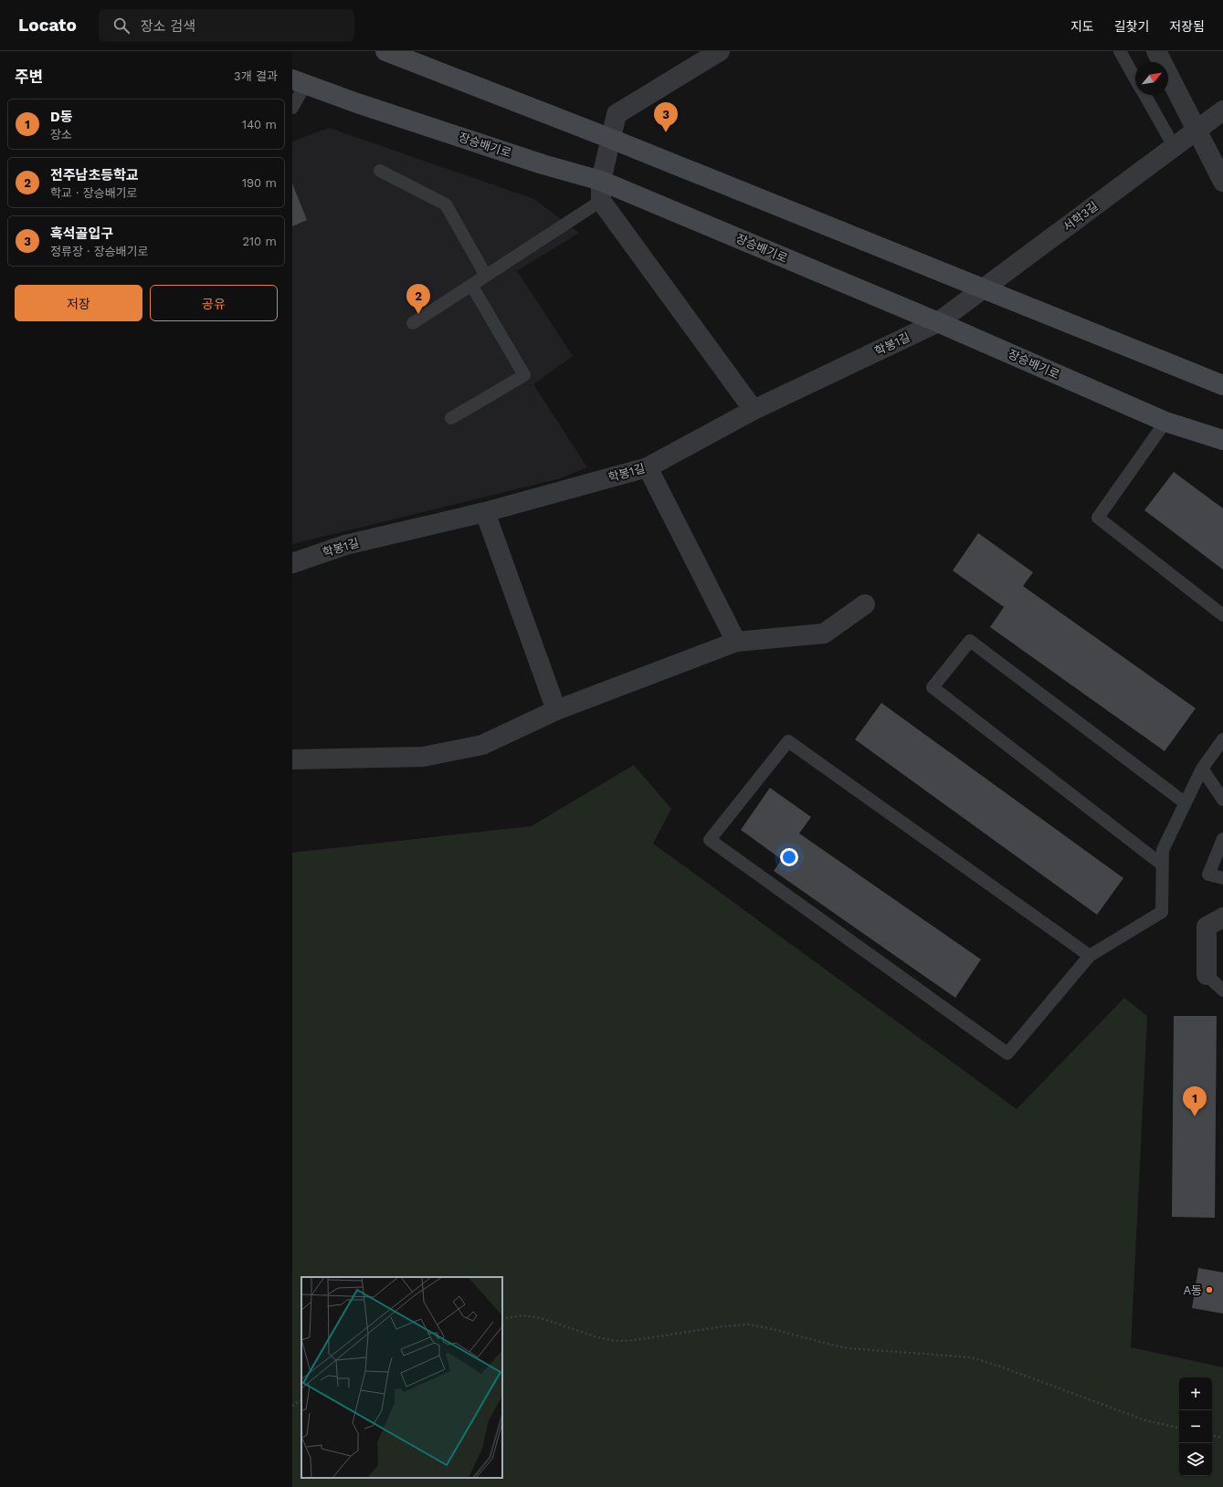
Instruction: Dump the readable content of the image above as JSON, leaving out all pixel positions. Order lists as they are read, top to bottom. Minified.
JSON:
{"streets":{"street":["장승배기로","서학3길","학봉1길"]},"crossings":[["장승배기로","서학3길"],["장승배기로","학봉1길"],["서학3길","학봉1길"]],"places":["A동"],"north":"top right","page":{"header":"Locato","search":"장소 검색","nav":["지도","길찾기","저장됨"],"heading":["주변","3개 결과"],"list":[{"mark":"1","name":"D동","note":"장소","value":"140 m"},{"mark":"2","name":"전주남초등학교","note":"학교 · 장승배기로","value":"190 m"},{"mark":"3","name":"흑석골입구","note":"정류장 · 장승배기로","value":"210 m"}],"pins":["3","2","1"],"buttons":["저장","공유"],"map_buttons":["+","−"]}}
